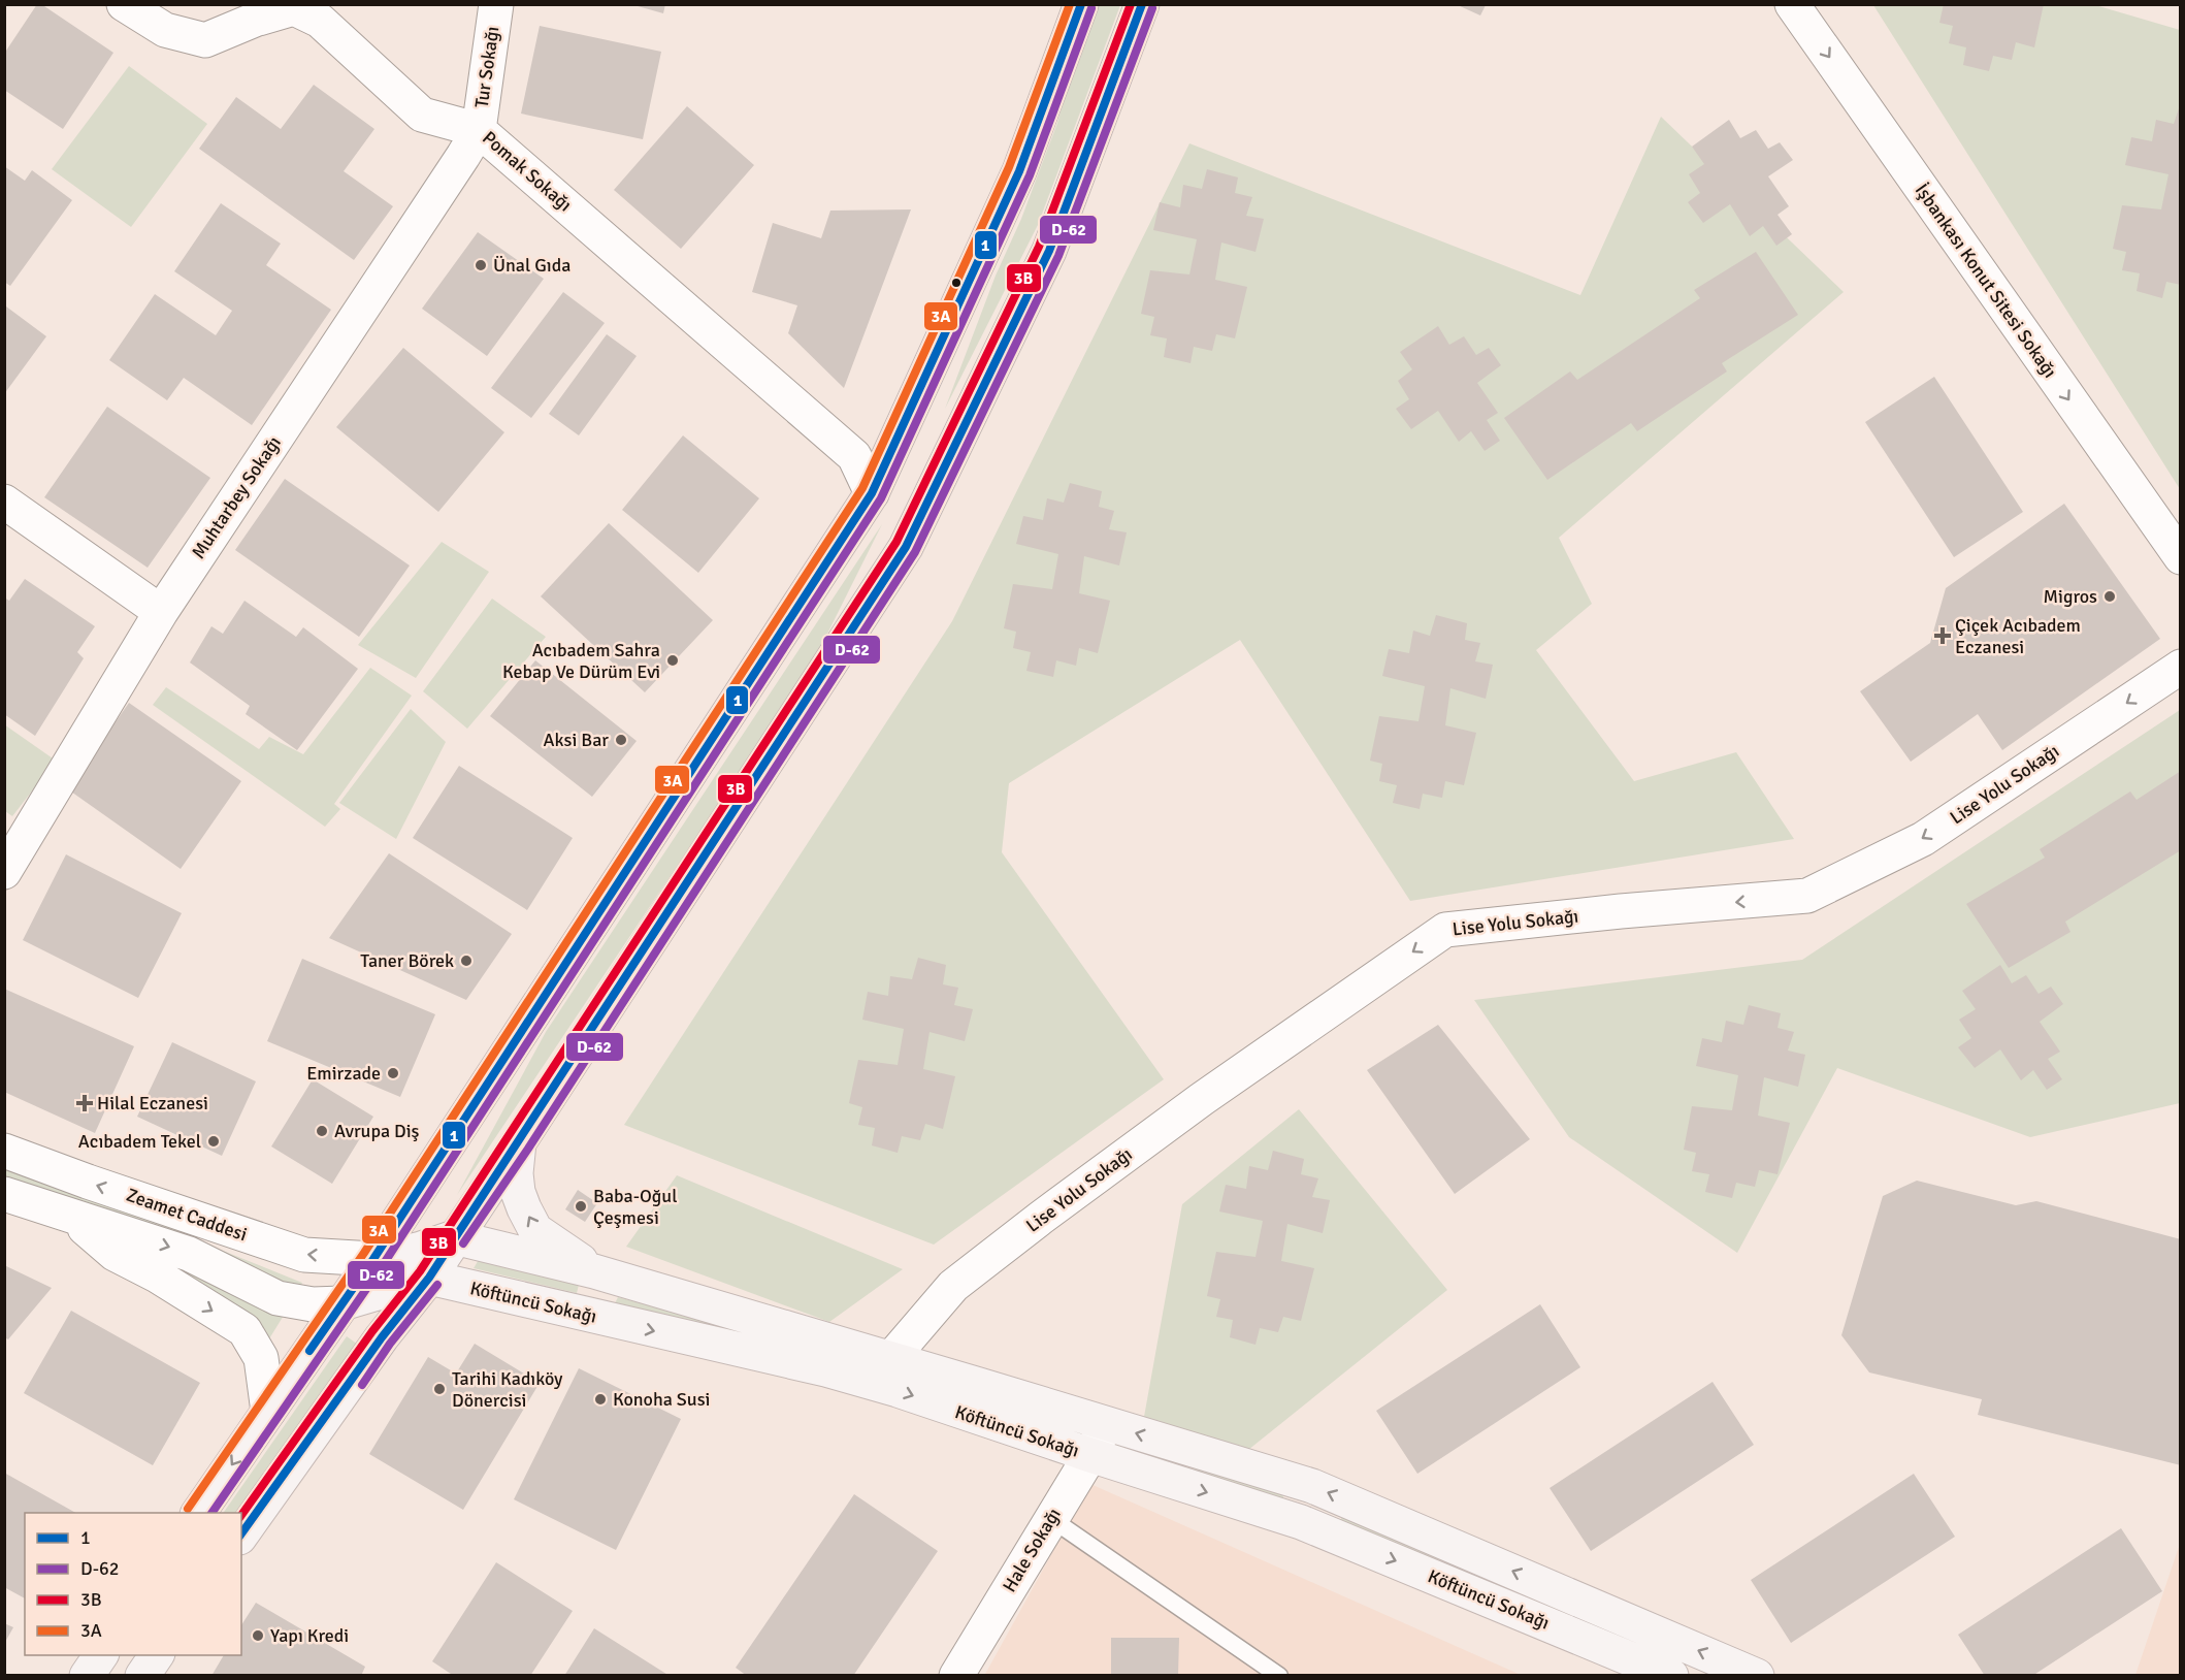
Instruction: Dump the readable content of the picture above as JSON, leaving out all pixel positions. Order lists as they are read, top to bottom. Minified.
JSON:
{"streets":{"main road":["Köftüncü Sokağı"],"street":["Tur Sokağı","Pomak Sokağı","İşbankası Konut Sitesi Sokağı","Muhtarbey Sokağı","Lise Yolu Sokağı","Zeamet Caddesi","Hale Sokağı"]},"crossings":[["Tur Sokağı","Pomak Sokağı"],["Tur Sokağı","Muhtarbey Sokağı"],["Pomak Sokağı","Muhtarbey Sokağı"],["Lise Yolu Sokağı","Köftüncü Sokağı"],["Zeamet Caddesi","Köftüncü Sokağı"],["Köftüncü Sokağı","Hale Sokağı"]],"one_way":["İşbankası Konut Sitesi Sokağı","Lise Yolu Sokağı"],"places":{"other":["Ünal Gıda","Migros","Acıbadem Sahra Kebap Ve Dürüm Evi","Aksi Bar","Taner Börek","Emirzade","Avrupa Diş","Acıbadem Tekel","Baba-Oğul Çeşmesi","Tarihi Kadıköy Dönercisi","Konoha Susi","Yapı Kredi"],"health":["Çiçek Acıbadem Eczanesi","Hilal Eczanesi"]},"lines":["transit line 1","transit line 3B","transit line 3A","transit line D-62"],"legend":["1","D-62","3B","3A"]}
